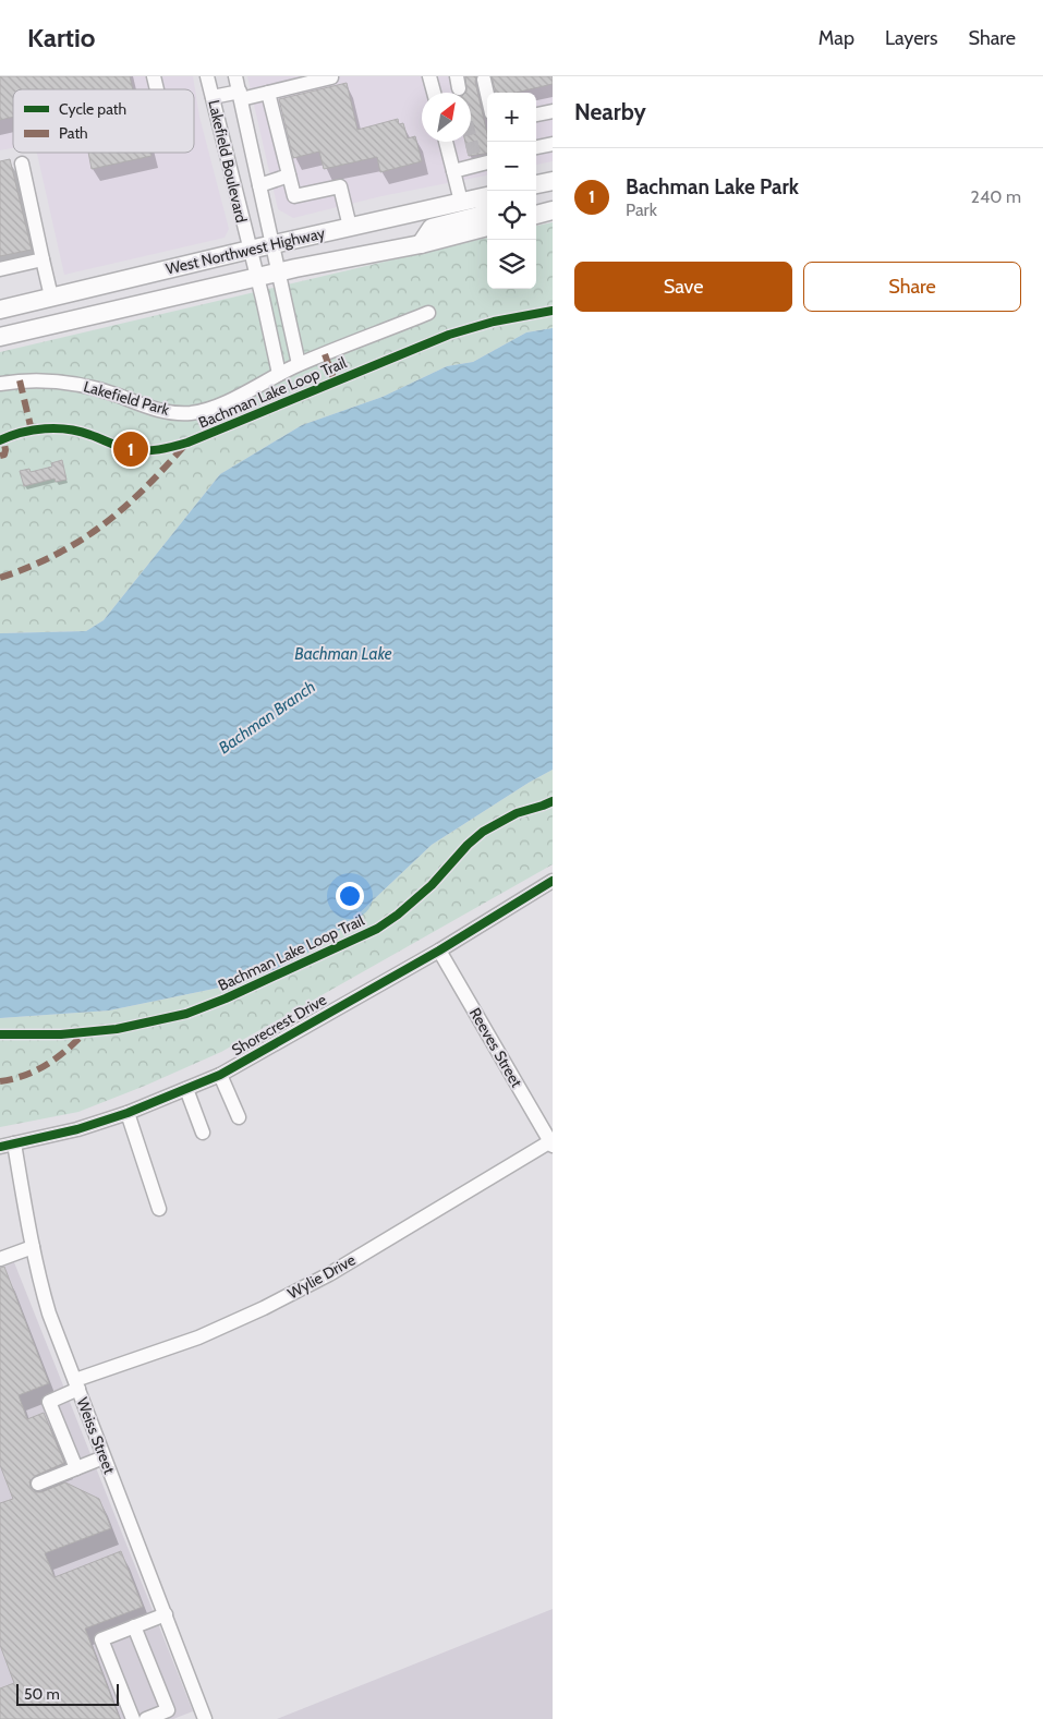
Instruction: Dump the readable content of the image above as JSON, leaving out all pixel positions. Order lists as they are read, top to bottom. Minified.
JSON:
{"streets":{"main road":["West Northwest Highway"],"street":["Lakefield Boulevard","Lakefield Park","Shorecrest Drive","Reeves Street","Wylie Drive","Weiss Street"],"cycle path":["Bachman Lake Loop Trail"]},"crossings":[["Lakefield Boulevard","West Northwest Highway"],["Lakefield Boulevard","Lakefield Park"],["Shorecrest Drive","Reeves Street"],["Shorecrest Drive","Weiss Street"],["Reeves Street","Wylie Drive"],["Wylie Drive","Weiss Street"]],"water":["Bachman Lake","Bachman Branch"],"legend":["Cycle path","Path"],"scale_bar":"50 m","north":"top right","page":{"header":"Kartio","nav":["Map","Layers","Share"],"heading":"Nearby","map_buttons":["+","−"],"list":[{"mark":"1","name":"Bachman Lake Park","note":"Park","value":"240 m"}],"buttons":["Save","Share"],"pins":"1","scale":"50 m"}}
